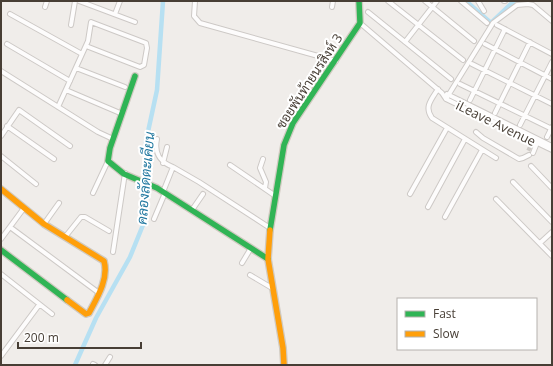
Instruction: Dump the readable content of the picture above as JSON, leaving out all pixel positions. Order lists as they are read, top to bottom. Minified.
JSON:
{"streets":{"street":["ซอยพันท้ายนรสิงห์ 3","iLeave Avenue"]},"crossings":[["ซอยพันท้ายนรสิงห์ 3","iLeave Avenue"]],"water":["คลองลัดตะเคียน"],"legend":["Fast","Slow"],"scale_bar":"200 m"}
